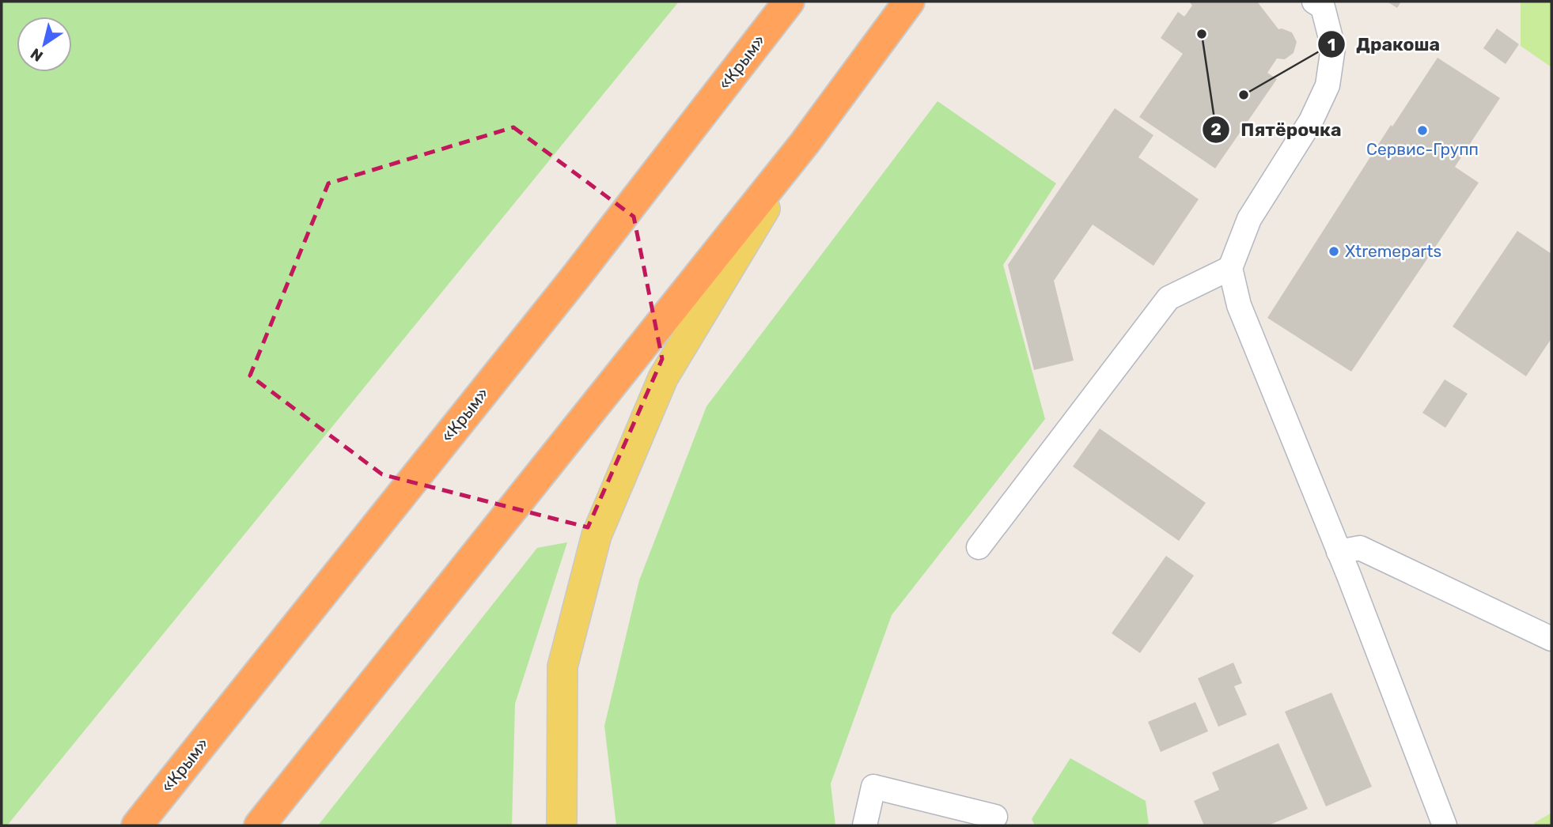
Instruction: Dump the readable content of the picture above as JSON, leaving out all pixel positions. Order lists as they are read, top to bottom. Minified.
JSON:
{"streets":{"highway":["«Крым»"]},"places":["Пятёрочка","Дракоша","Сервис-Групп","Xtremeparts"],"north":"bottom left"}
